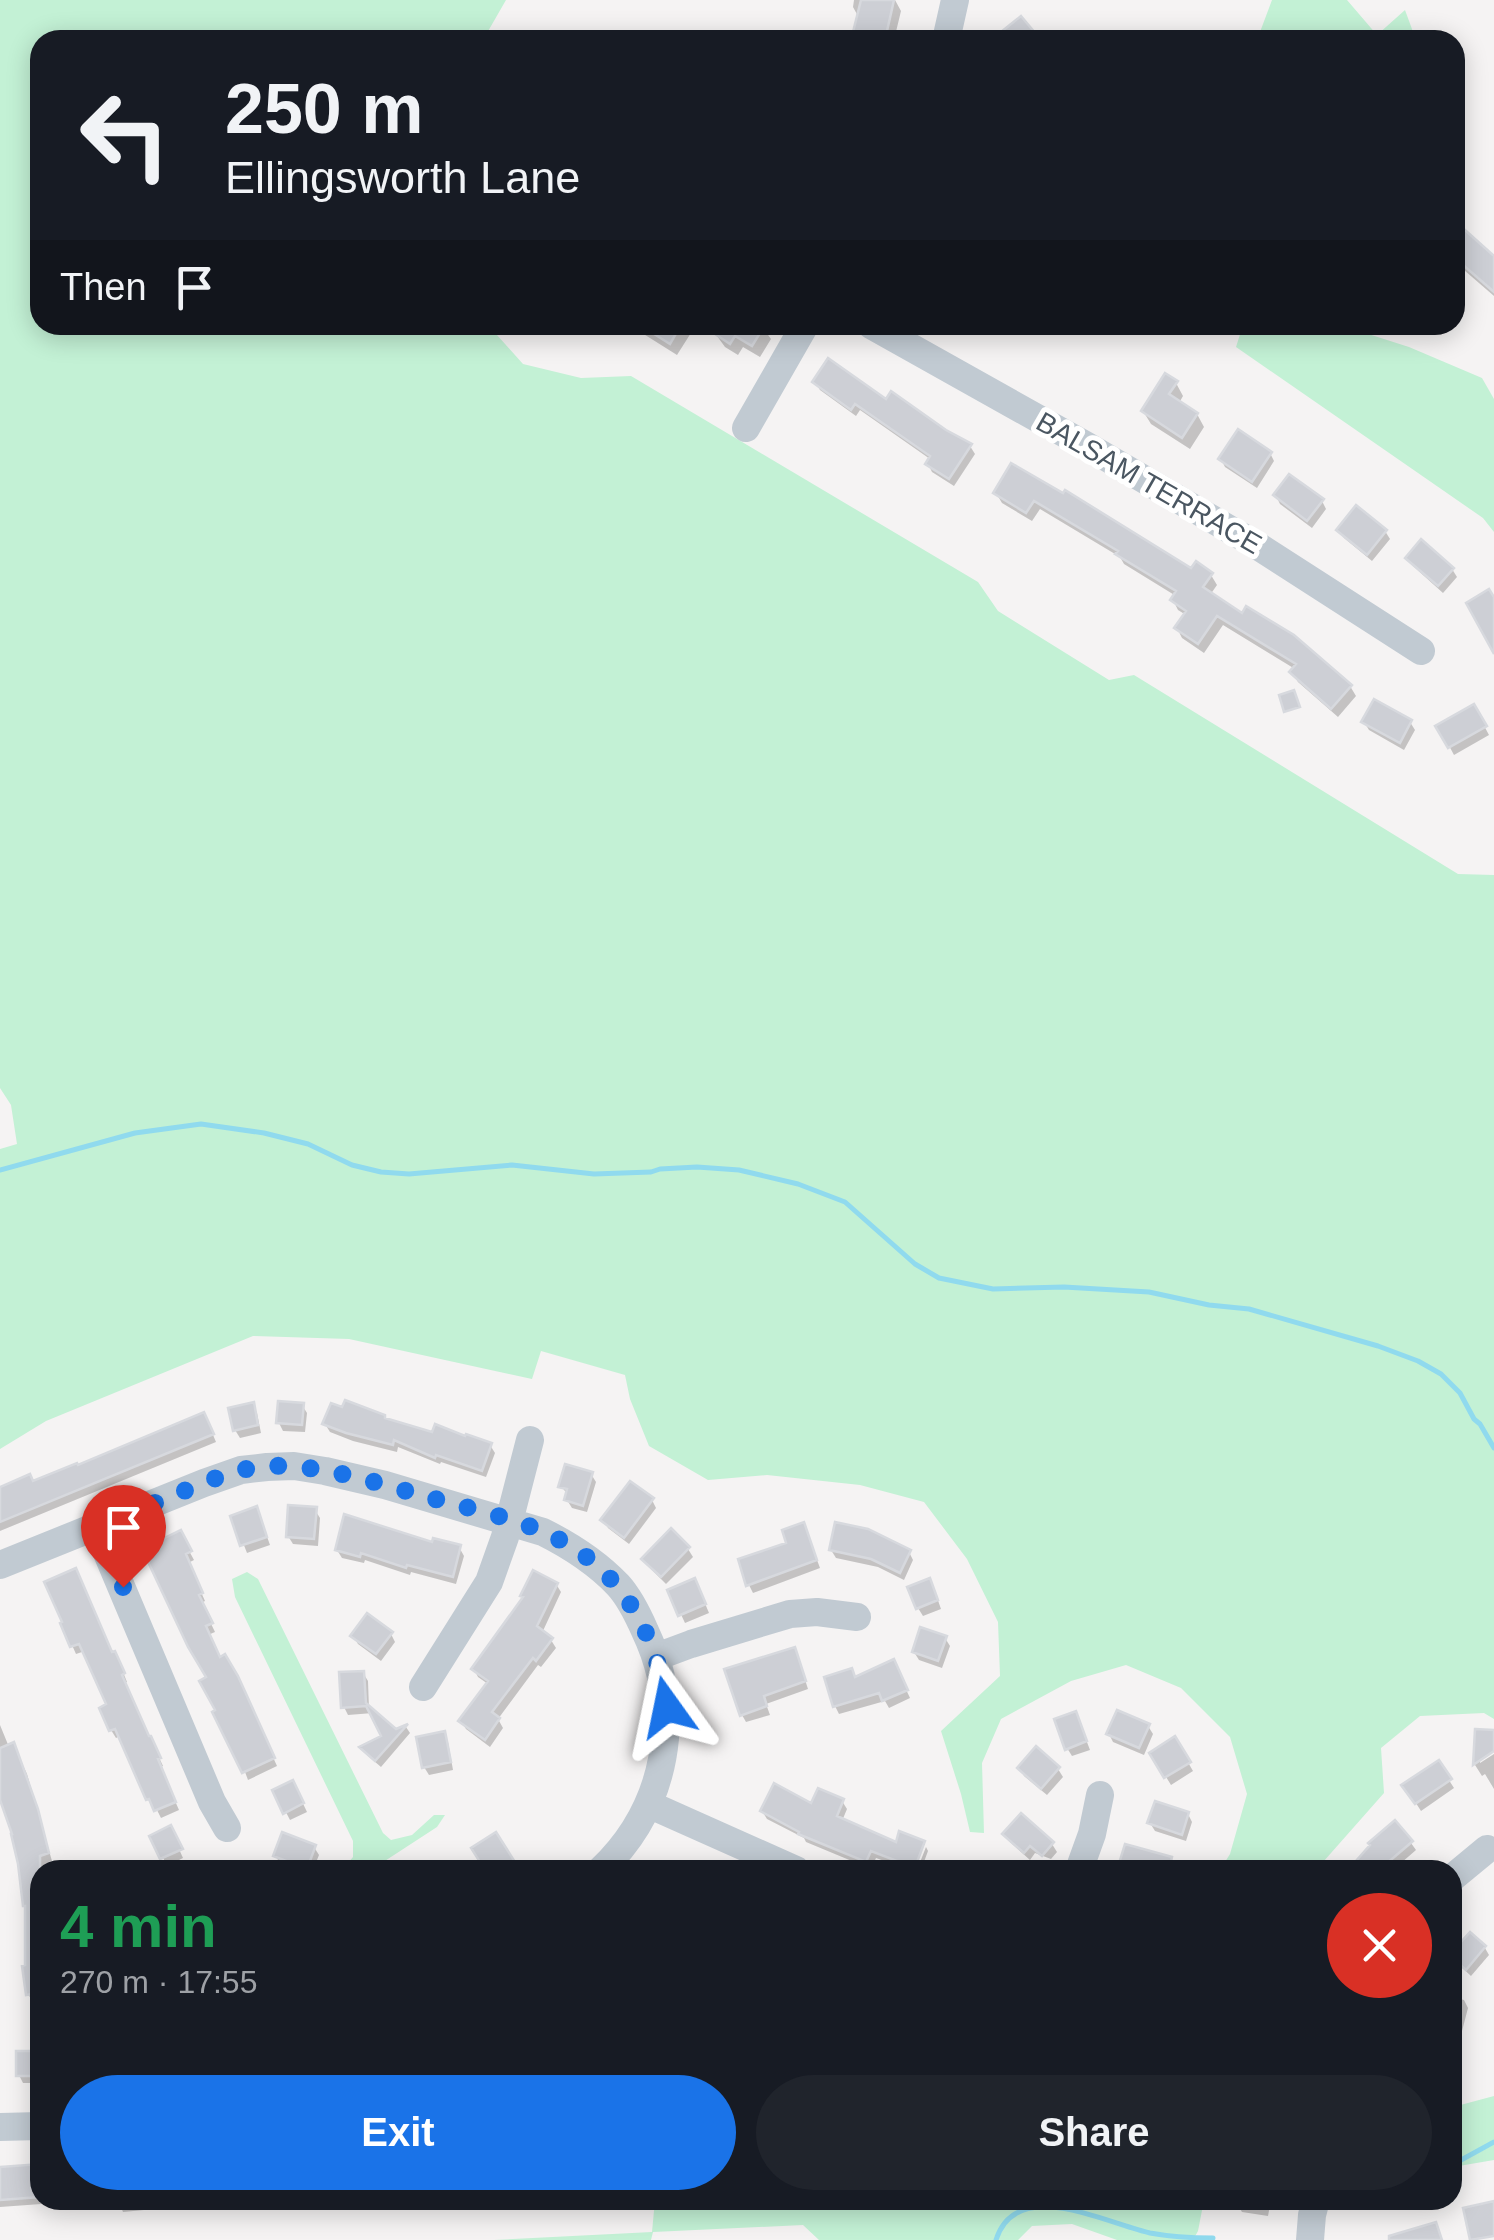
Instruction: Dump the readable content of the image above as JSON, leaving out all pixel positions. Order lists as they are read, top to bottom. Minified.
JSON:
{"streets":{"street":["BALSAM TERRACE"]},"page":{"turn":["250 m","Ellingsworth Lane"],"then":"Then","heading":["4 min","270 m · 17:55"],"buttons":["Exit","Share"]}}
